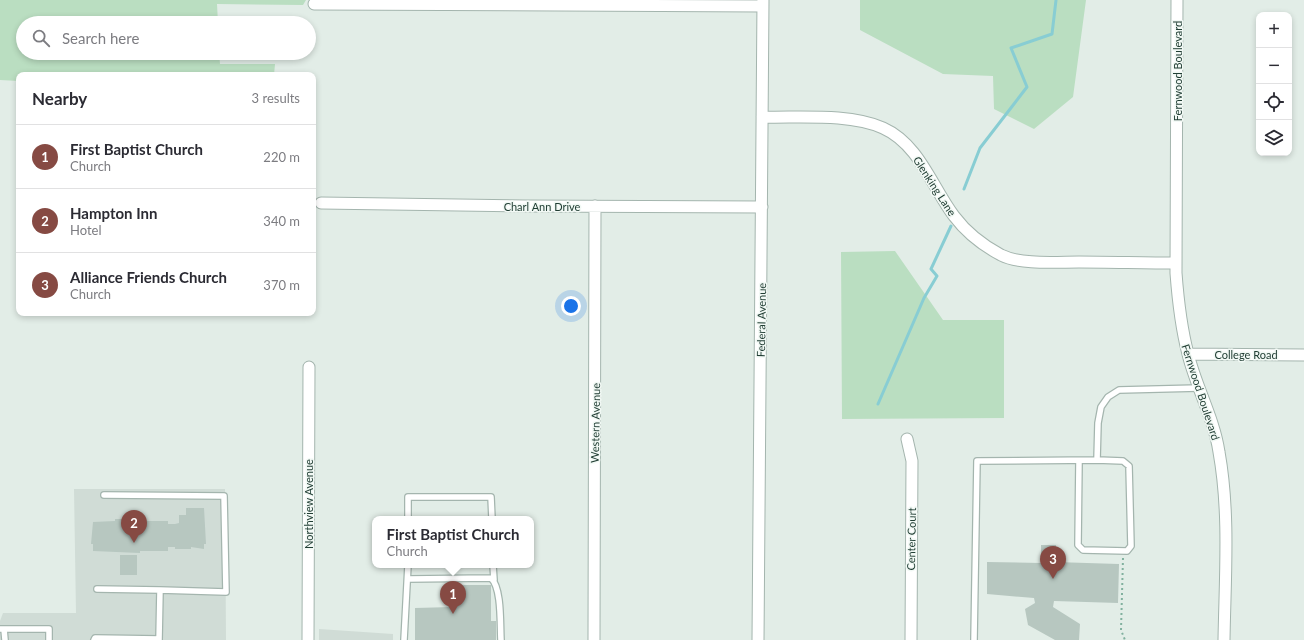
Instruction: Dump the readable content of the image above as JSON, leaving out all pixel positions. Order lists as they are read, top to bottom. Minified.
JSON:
{"streets":{"street":["Fernwood Boulevard","Glenking Lane","Charl Ann Drive","Federal Avenue","College Road","Western Avenue","Northview Avenue","Center Court"]},"crossings":[["Fernwood Boulevard","Glenking Lane"],["Fernwood Boulevard","College Road"],["Glenking Lane","Federal Avenue"],["Charl Ann Drive","Federal Avenue"],["Charl Ann Drive","Western Avenue"]],"page":{"map_buttons":["+","−"],"search":"Search here","heading":["Nearby","3 results"],"list":[{"mark":"1","name":"First Baptist Church","note":"Church","value":"220 m"},{"mark":"2","name":"Hampton Inn","note":"Hotel","value":"340 m"},{"mark":"3","name":"Alliance Friends Church","note":"Church","value":"370 m"}],"pins":["2","3","1"],"popup":["First Baptist Church","Church"]}}
